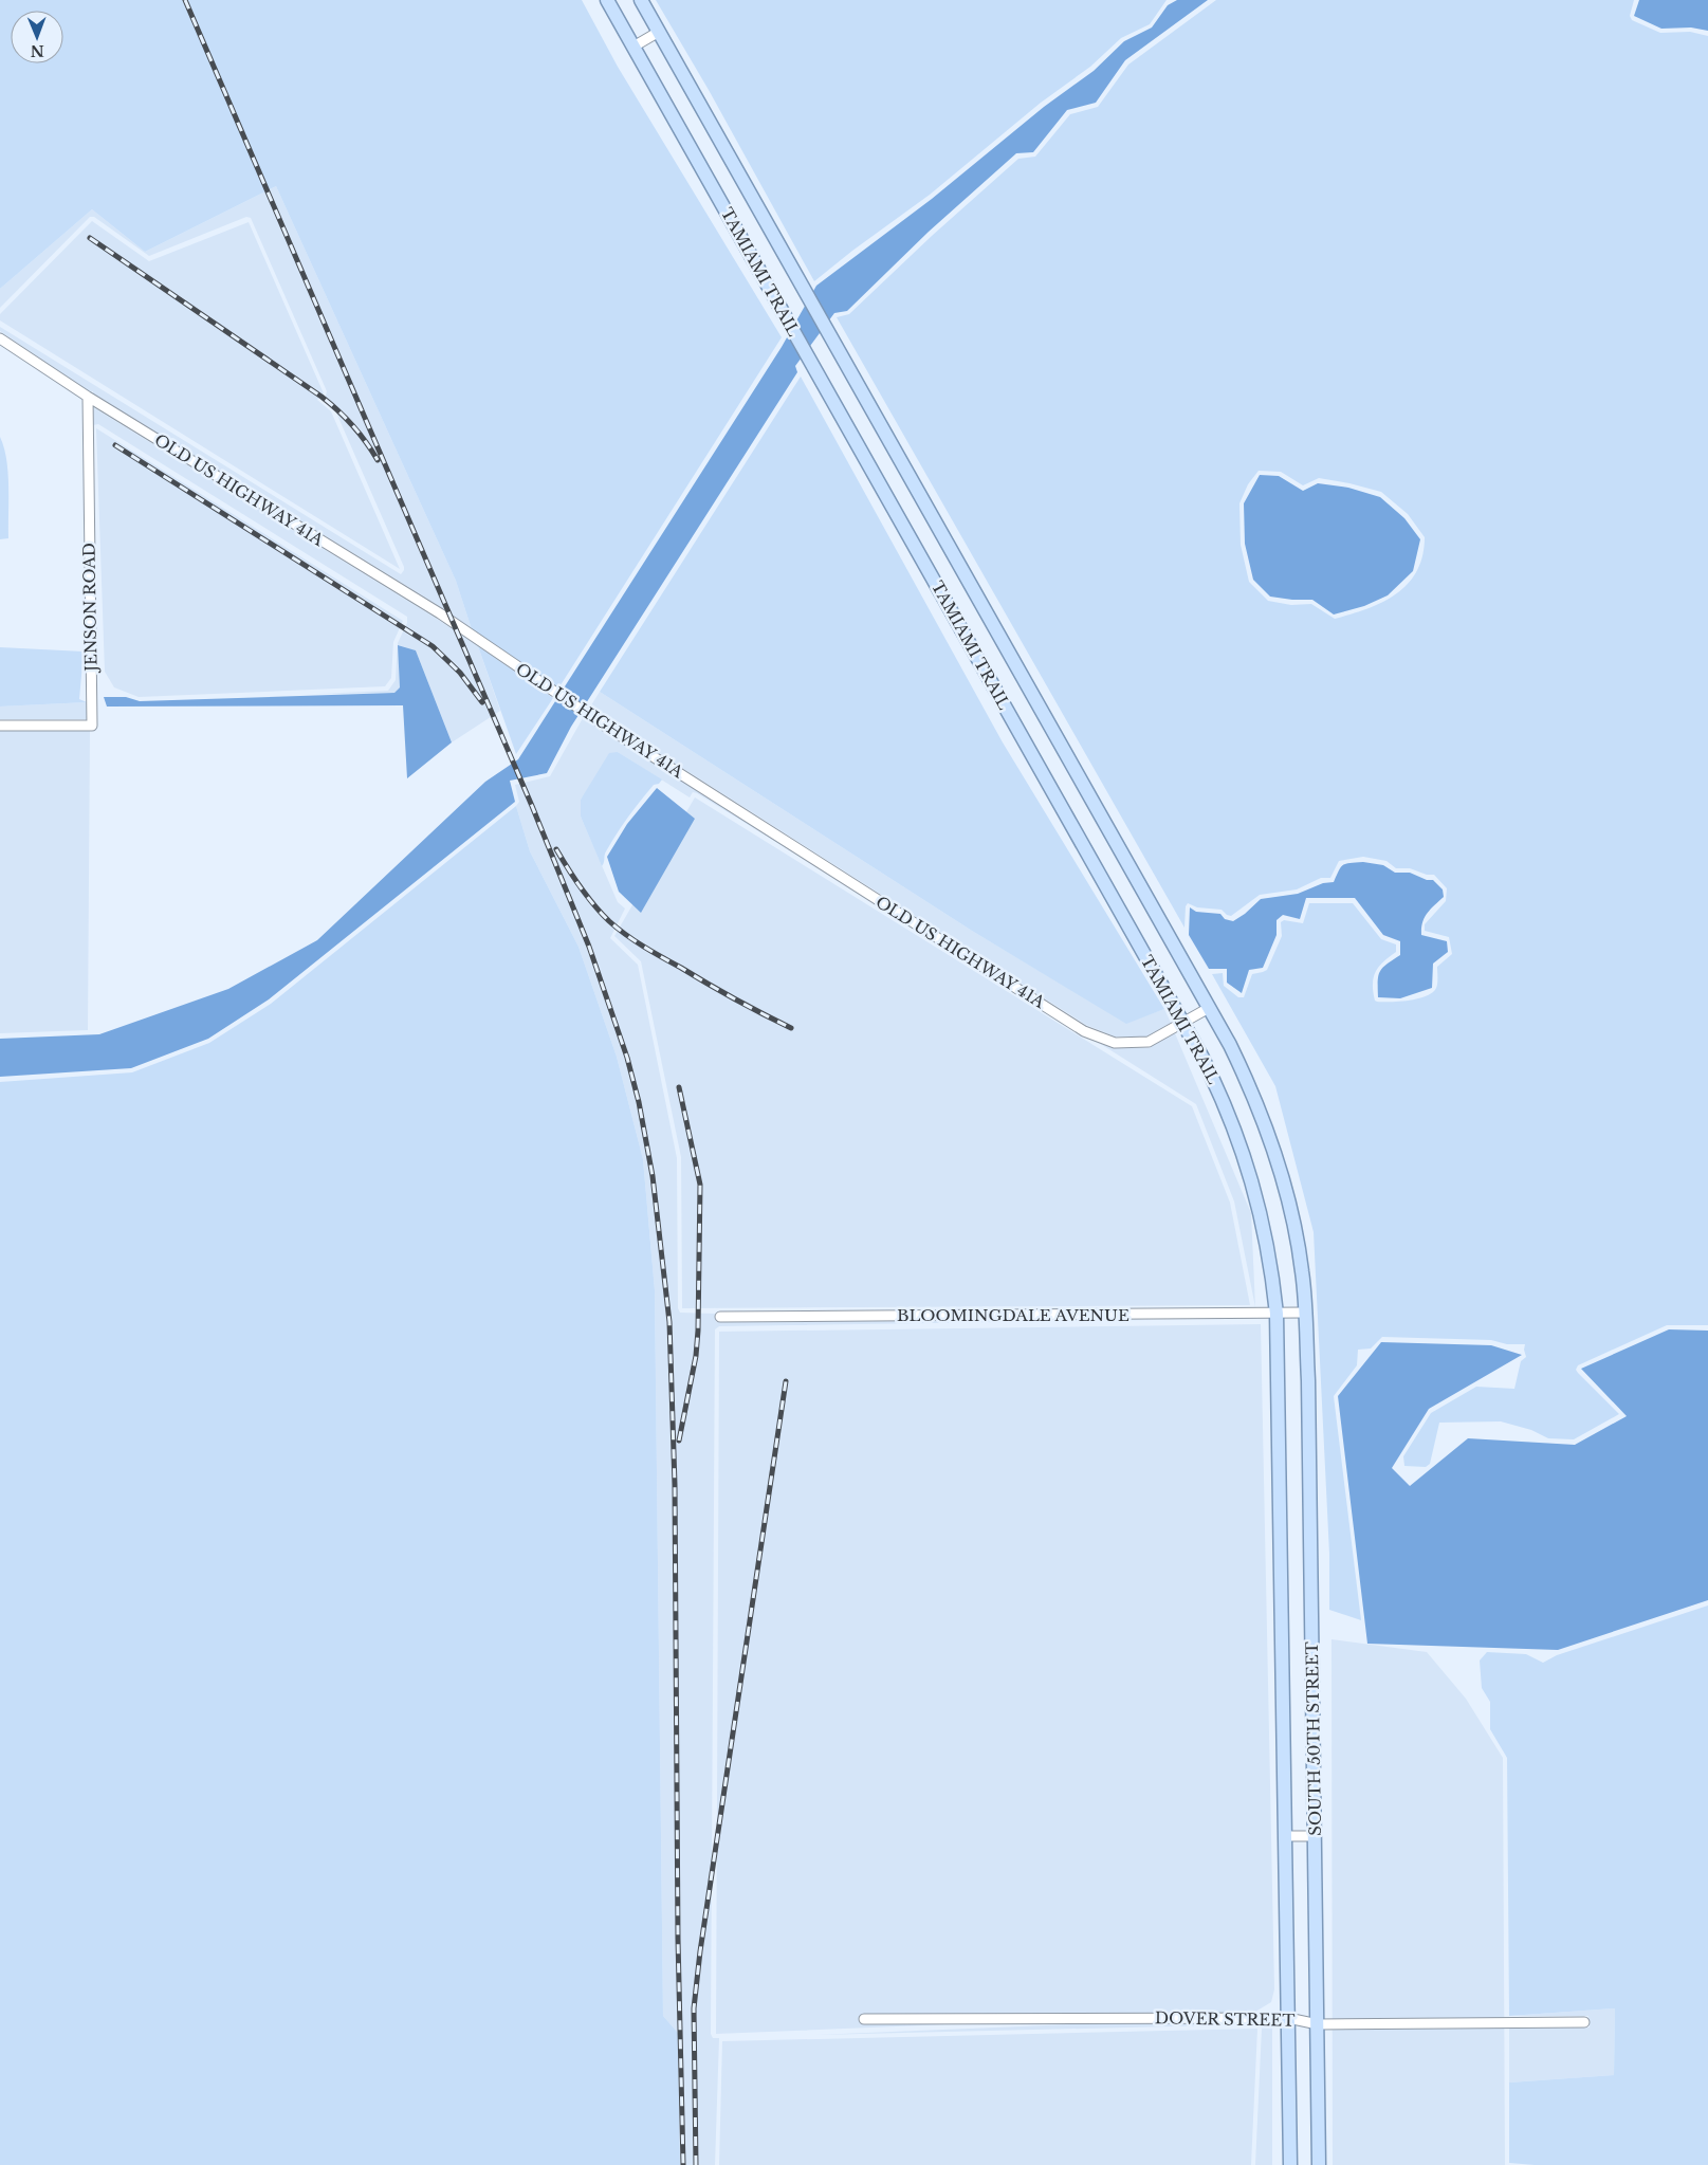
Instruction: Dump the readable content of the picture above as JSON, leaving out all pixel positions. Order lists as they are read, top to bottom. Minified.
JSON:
{"streets":{"main road":["TAMIAMI TRAIL","SOUTH 50TH STREET"],"street":["OLD US HIGHWAY 41A","JENSON ROAD","BLOOMINGDALE AVENUE","DOVER STREET"]},"crossings":[["TAMIAMI TRAIL","OLD US HIGHWAY 41A"],["TAMIAMI TRAIL","BLOOMINGDALE AVENUE"],["TAMIAMI TRAIL","SOUTH 50TH STREET"],["OLD US HIGHWAY 41A","JENSON ROAD"],["BLOOMINGDALE AVENUE","SOUTH 50TH STREET"],["SOUTH 50TH STREET","DOVER STREET"]],"north":"bottom"}
